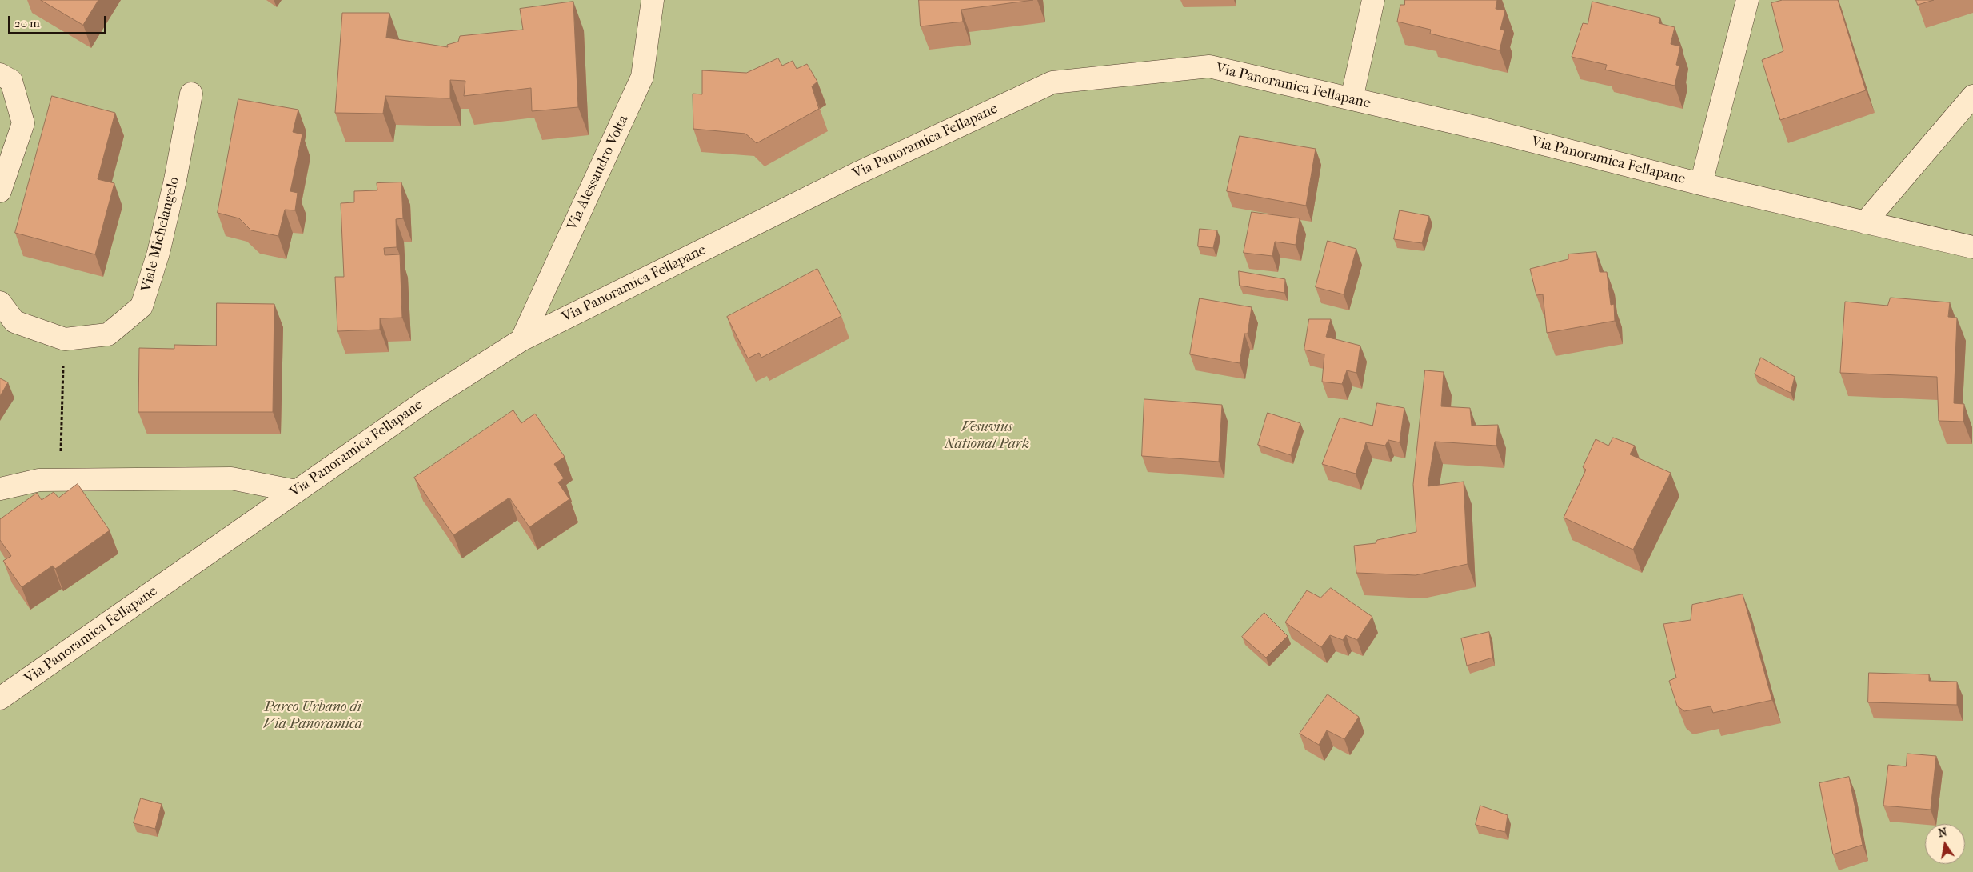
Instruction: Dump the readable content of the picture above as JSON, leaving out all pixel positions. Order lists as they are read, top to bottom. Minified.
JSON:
{"streets":{"street":["Via Panoramica Fellapane","Via Alessandro Volta","Viale Michelangelo"]},"crossings":[["Via Panoramica Fellapane","Via Alessandro Volta"]],"parks":["Vesuvius National Park","Parco Urbano di Via Panoramica"],"scale_bar":"20 m","north":"top"}
